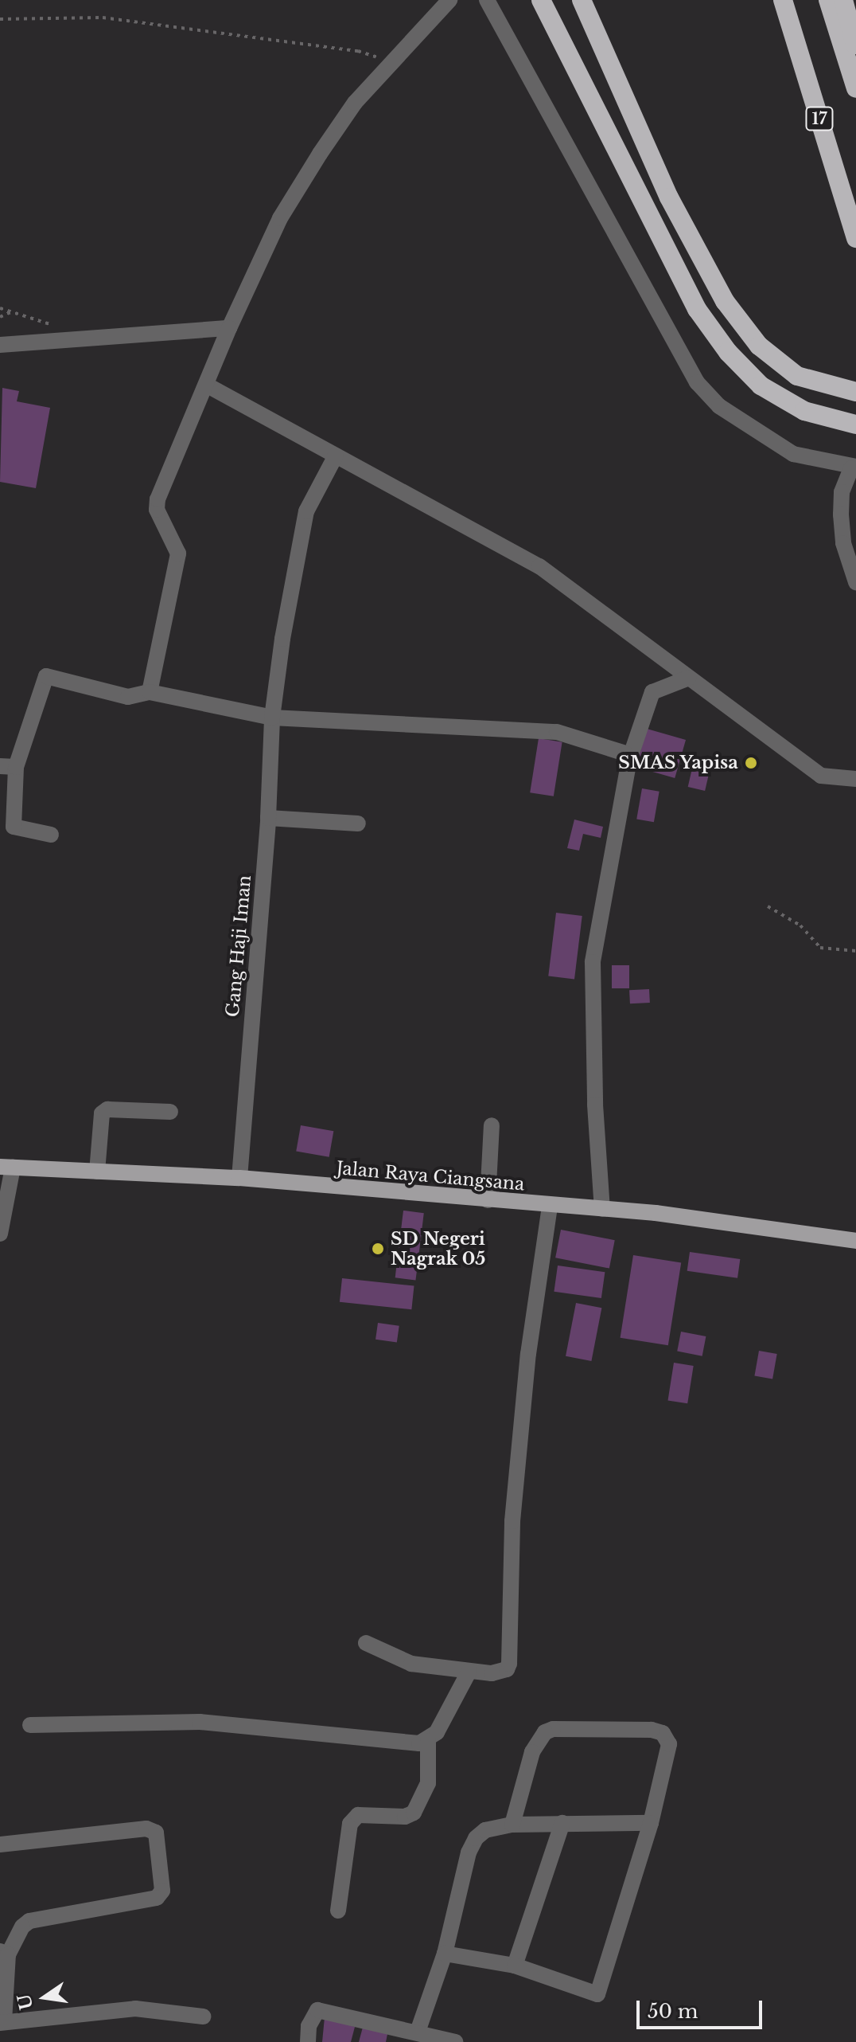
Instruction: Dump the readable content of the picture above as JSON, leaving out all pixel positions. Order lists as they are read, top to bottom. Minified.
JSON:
{"streets":{"highway":["17"],"main road":["Jalan Raya Ciangsana"],"street":["Gang Haji Iman"]},"crossings":[["Gang Haji Iman","Jalan Raya Ciangsana"]],"places":["SMAS Yapisa","SD Negeri Nagrak 05"],"scale_bar":"50 m","north":"left"}
